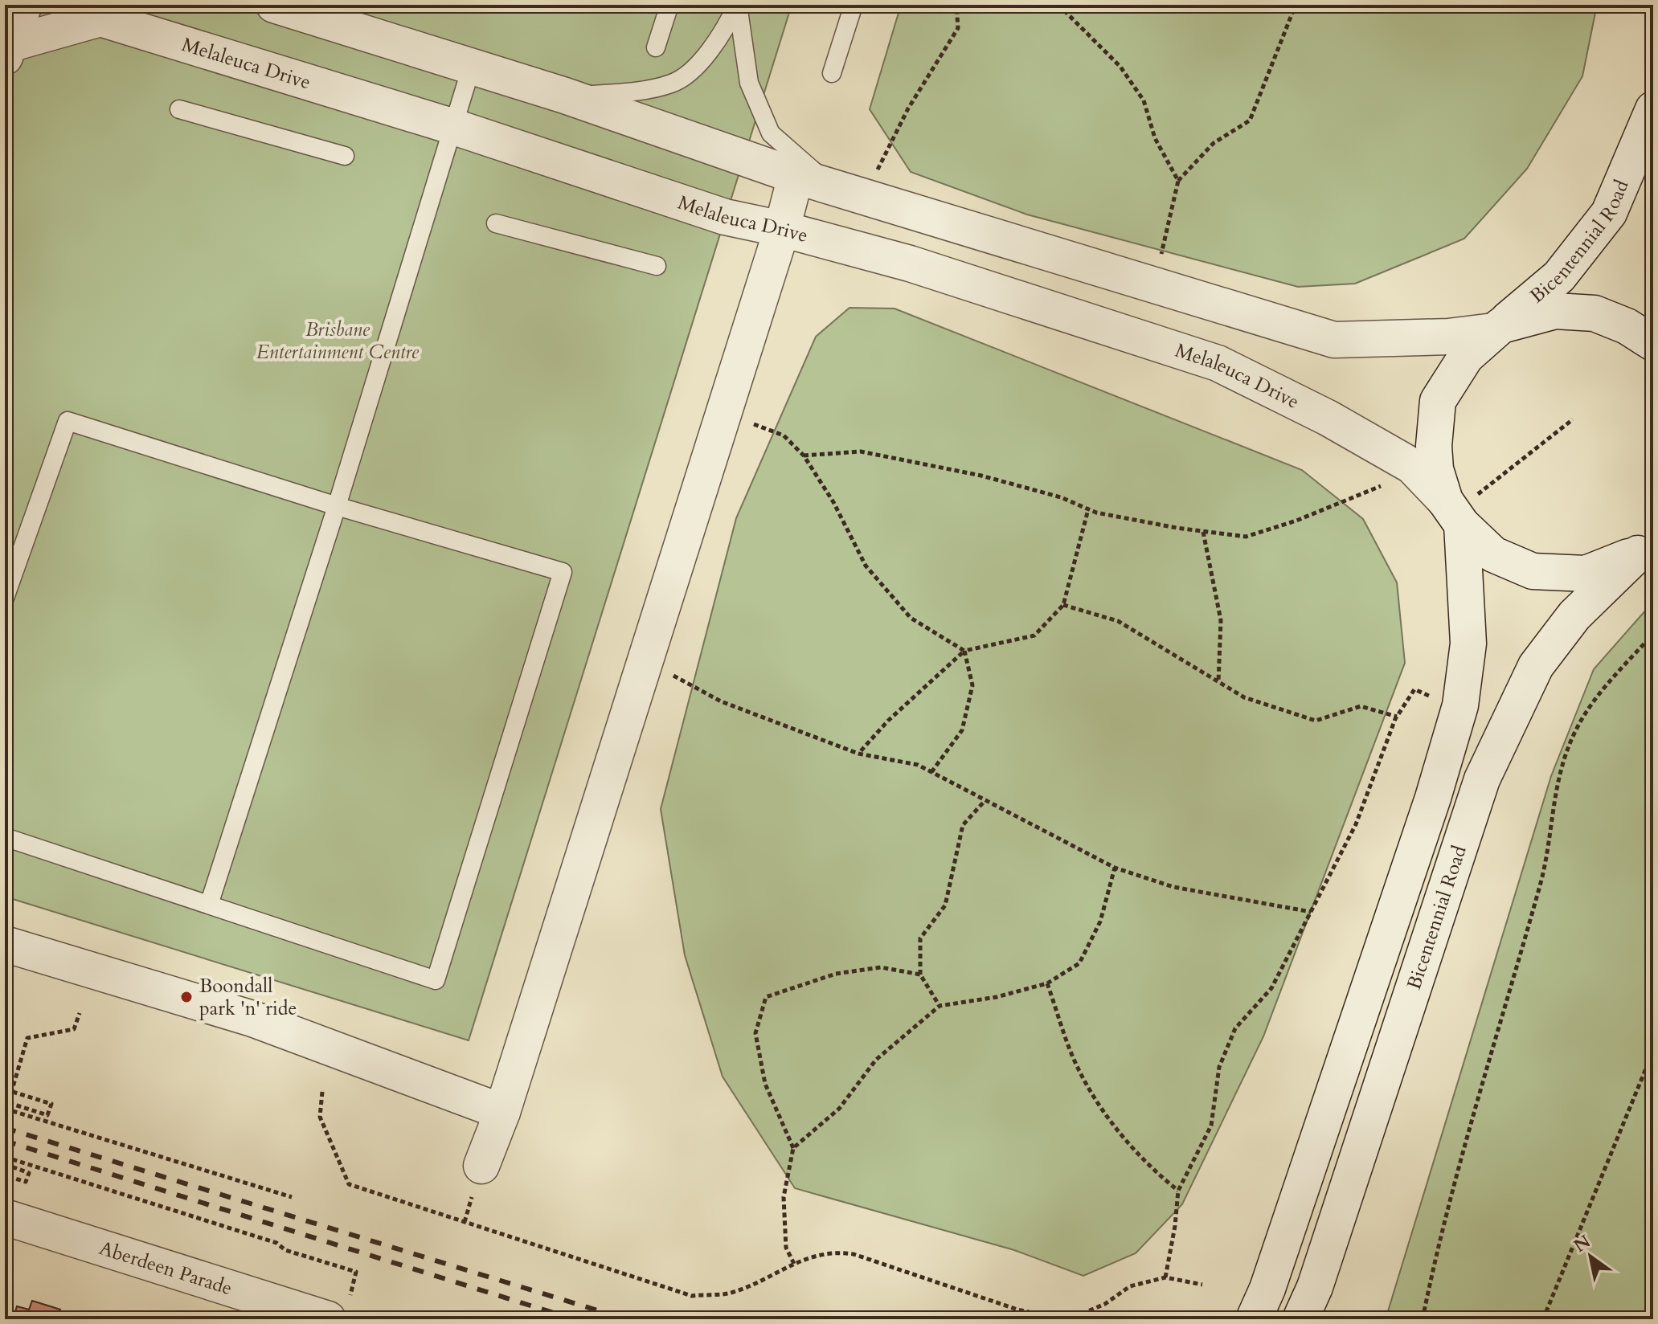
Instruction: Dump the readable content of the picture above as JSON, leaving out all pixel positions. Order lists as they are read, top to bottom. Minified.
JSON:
{"streets":{"street":["Melaleuca Drive","Bicentennial Road","Aberdeen Parade"]},"crossings":[["Melaleuca Drive","Bicentennial Road"]],"parks":["Brisbane Entertainment Centre"],"places":["Boondall park 'n' ride"],"north":"top left"}
